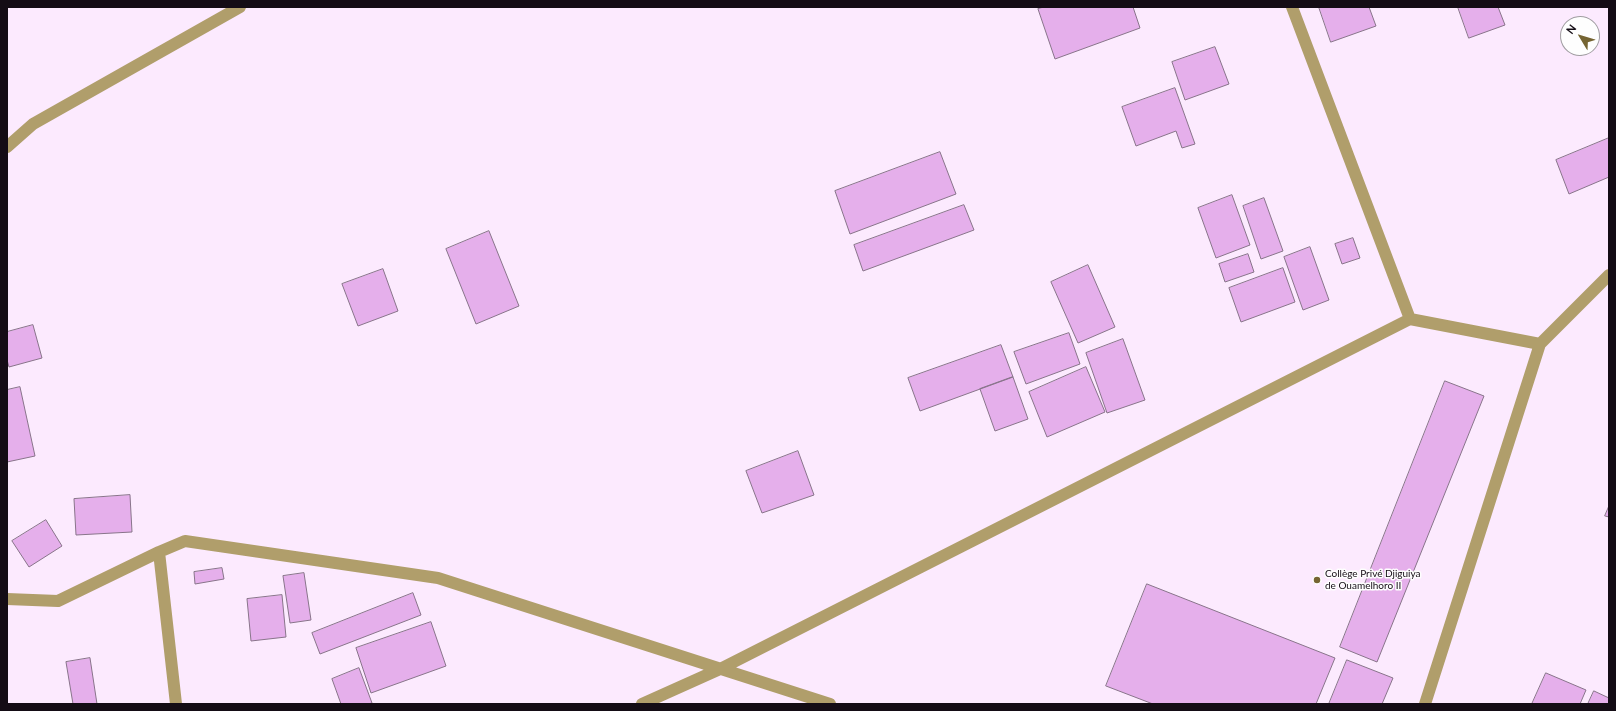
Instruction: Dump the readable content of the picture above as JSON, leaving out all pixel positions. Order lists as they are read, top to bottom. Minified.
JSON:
{"places":["Collège Privé Djiguiya de Ouamelhoro II"],"north":"top left"}
